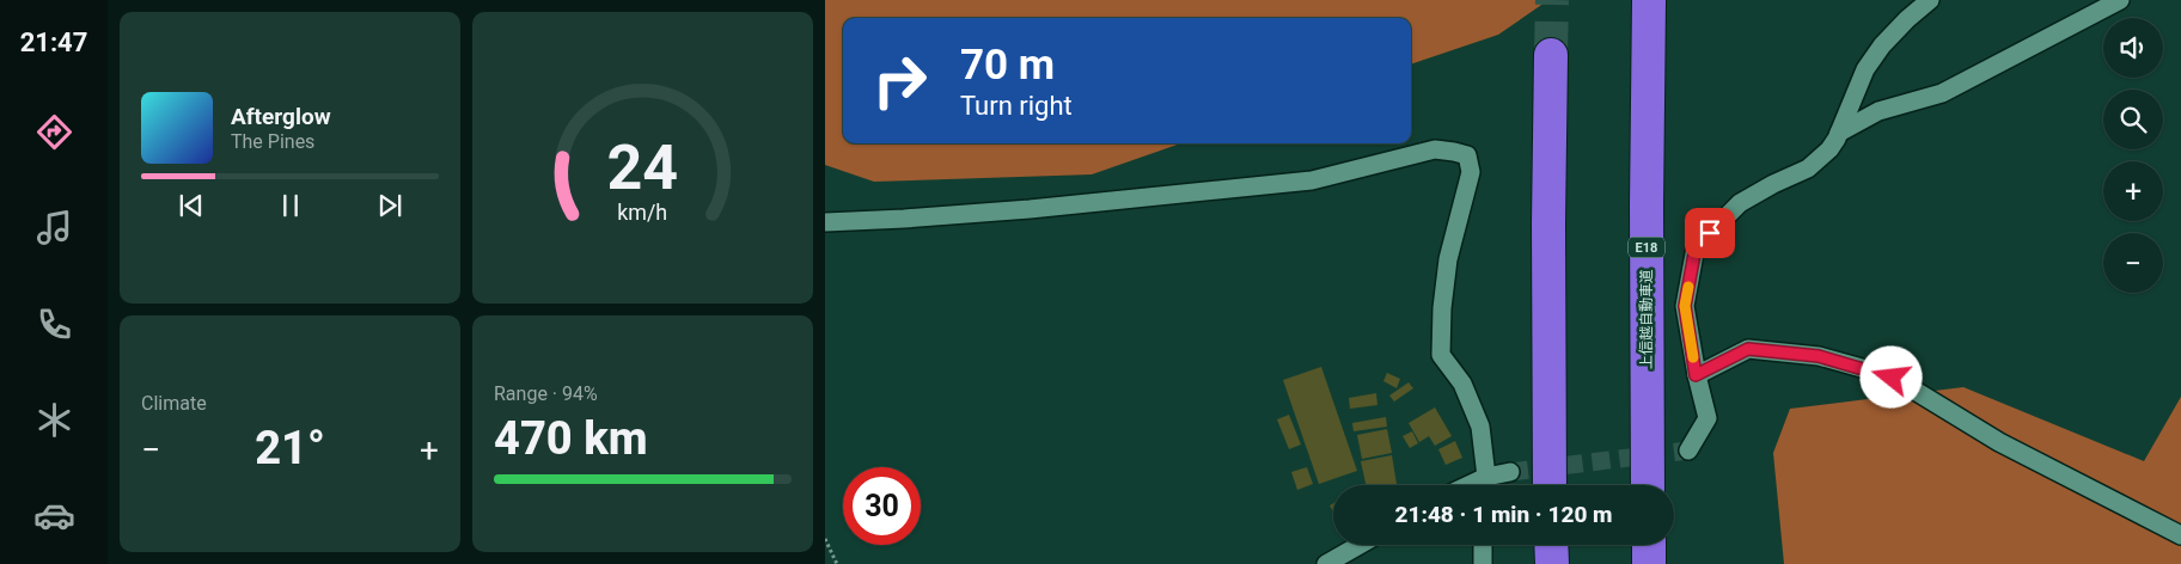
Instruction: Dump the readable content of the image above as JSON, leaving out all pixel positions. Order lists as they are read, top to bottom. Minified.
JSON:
{"streets":{"highway":["E18","上信越自動車道"]},"page":{"tabs":"21:47","map_buttons":["+","−"],"turn":["70 m","Turn right"],"song":["Afterglow","The Pines"],"tile":["Climate",["Range · 94%","470 km"]],"heat":["−","21°","+"],"limit":"30","trip":"21:48 · 1 min · 120 m","gauge":["24","km/h"]}}
